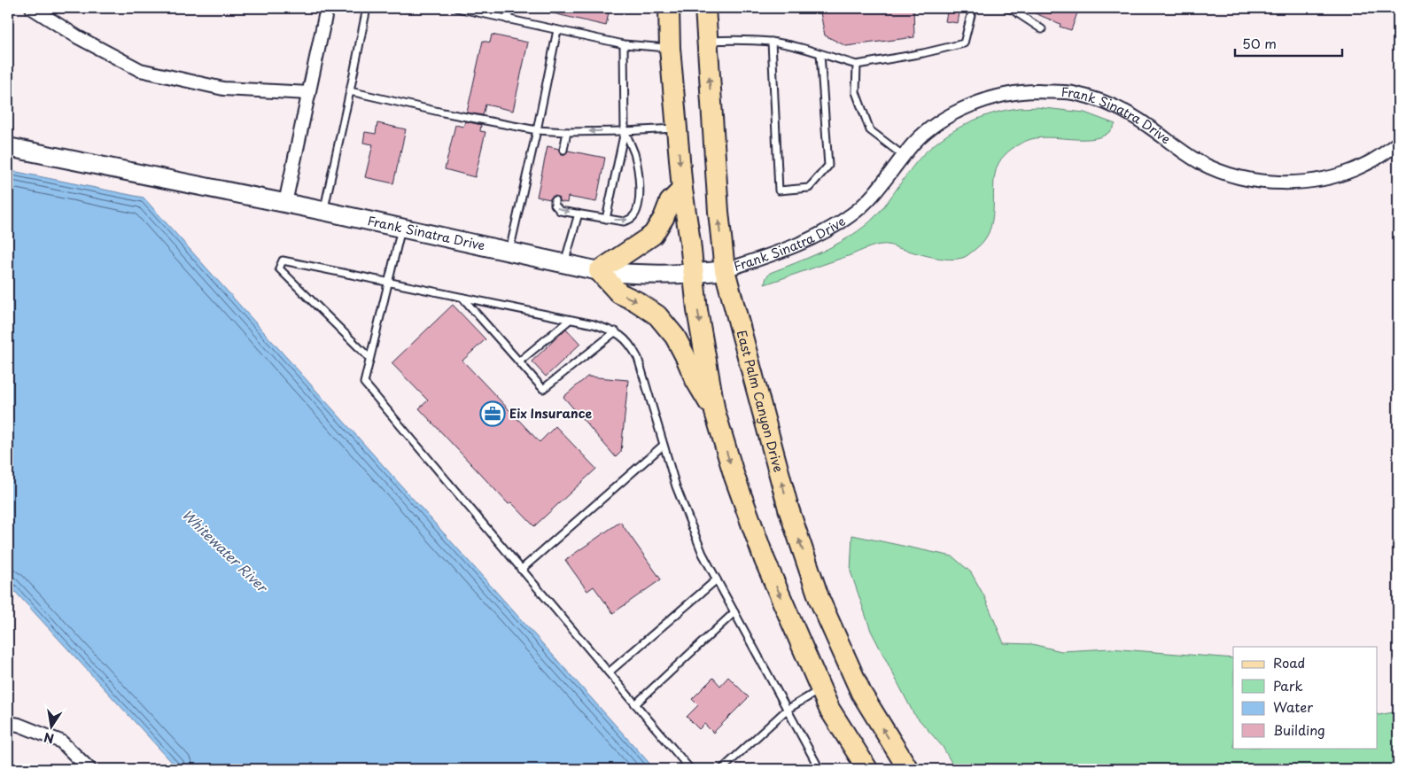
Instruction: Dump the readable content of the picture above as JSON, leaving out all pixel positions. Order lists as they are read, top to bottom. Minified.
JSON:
{"streets":{"main road":["Frank Sinatra Drive","East Palm Canyon Drive"]},"crossings":[["Frank Sinatra Drive","East Palm Canyon Drive"]],"water":["Whitewater River"],"places":{"office":["Eix Insurance"]},"legend":["Road","Park","Water","Building"],"scale_bar":"50 m","north":"bottom"}
